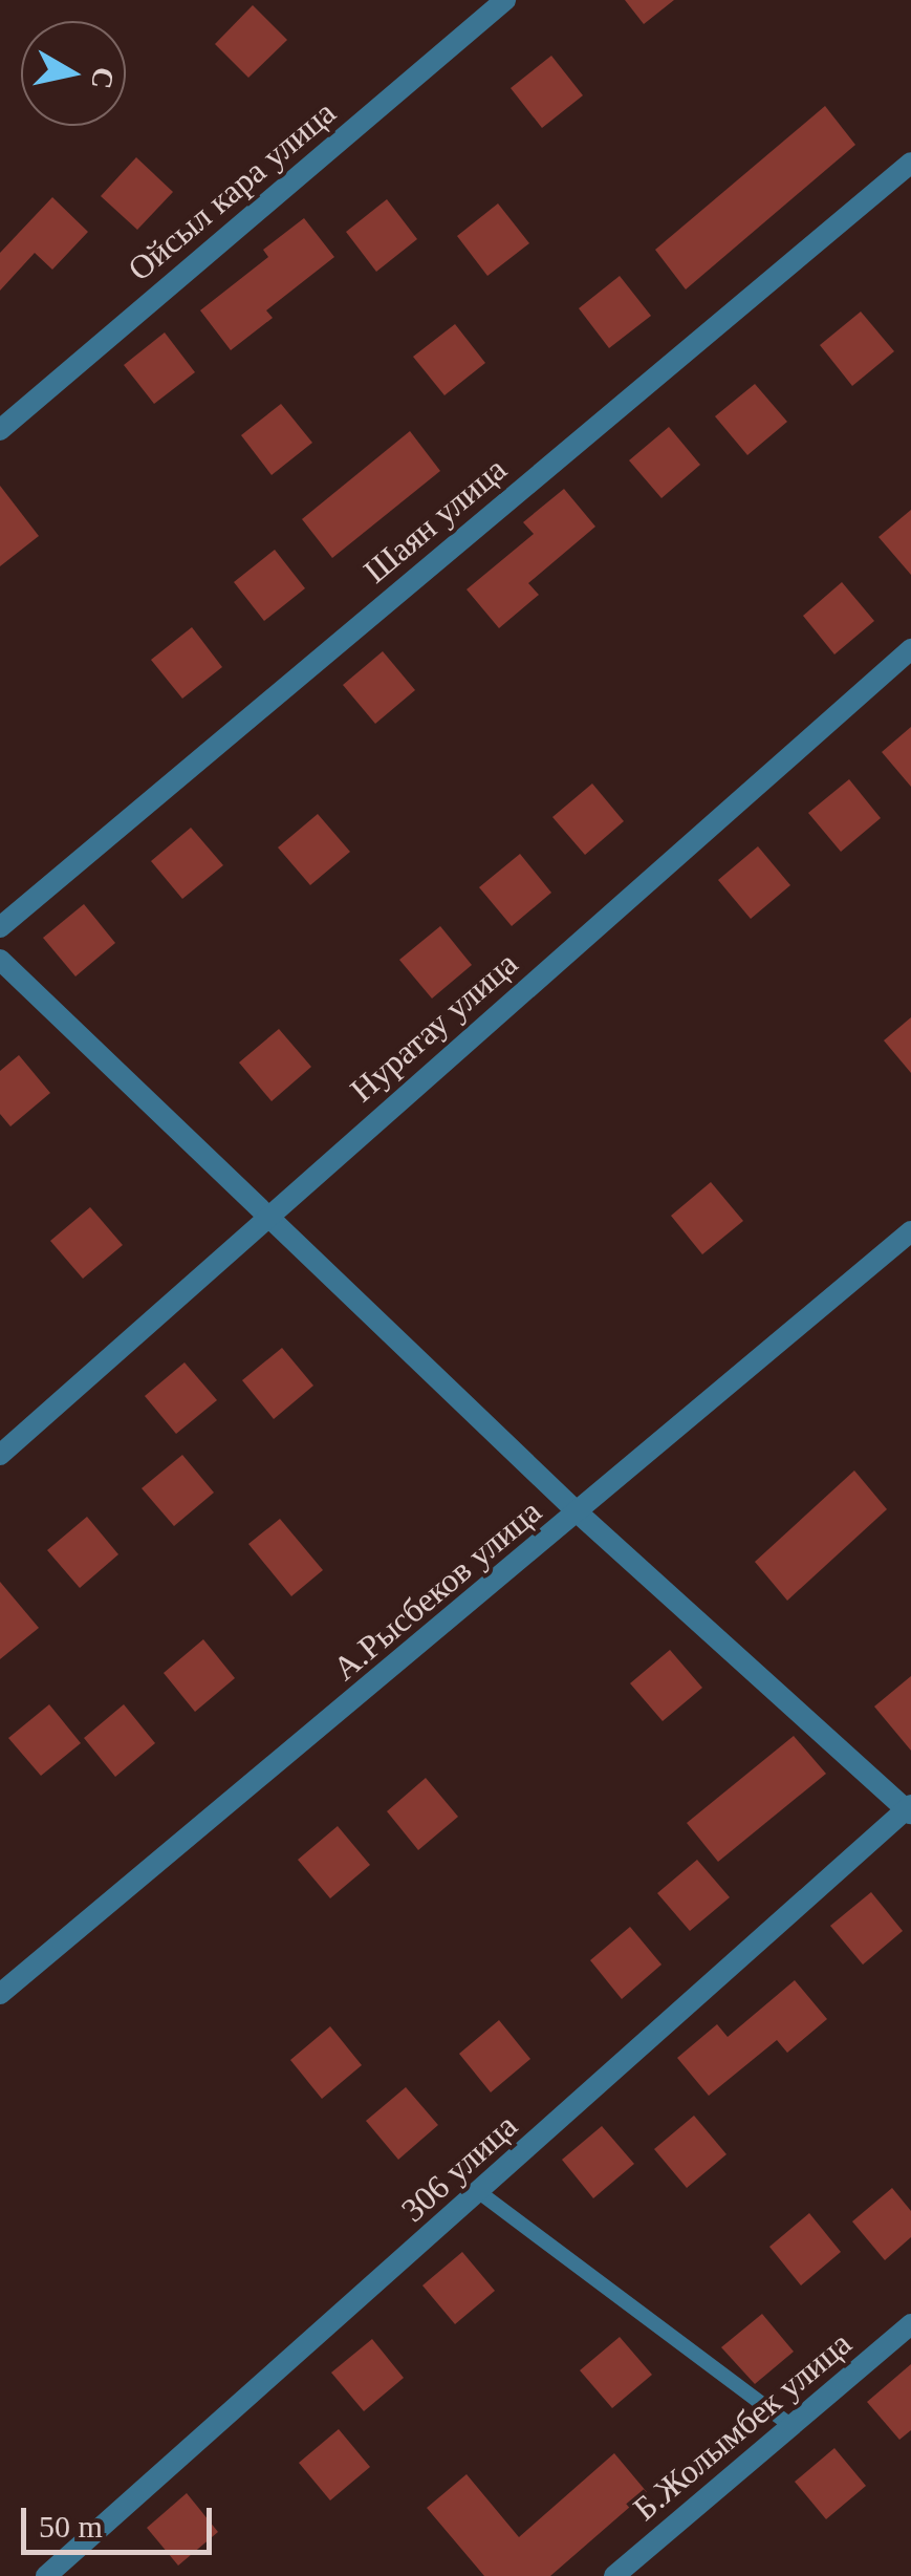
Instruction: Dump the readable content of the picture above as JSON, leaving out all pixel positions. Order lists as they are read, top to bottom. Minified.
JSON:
{"streets":{"street":["Ойсыл кара улица","Шаян улица","Нуратау улица","А.Рысбеков улица","306 улица","Б.Жолымбек улица"]},"scale_bar":"50 m","north":"right"}
